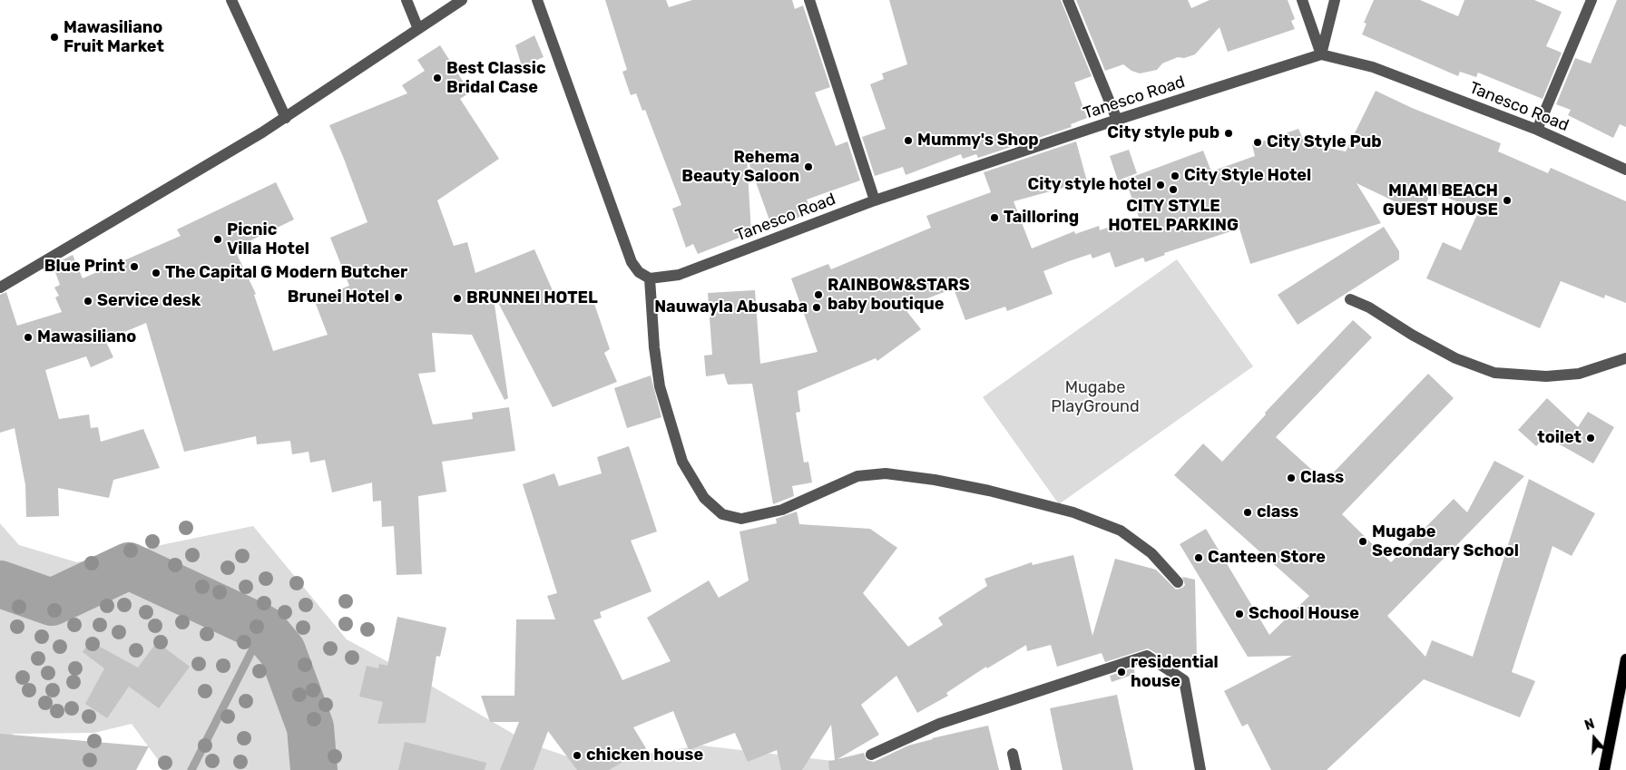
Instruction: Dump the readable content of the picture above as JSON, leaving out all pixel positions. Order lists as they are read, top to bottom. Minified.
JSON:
{"streets":{"street":["Tanesco Road"]},"parks":["Mugabe PlayGround"],"places":["Mawasiliano Fruit Market","Best Classic Bridal Case","City style pub","Mummy's Shop","City Style Pub","Rehema Beauty Saloon","City Style Hotel","City style hotel","CITY STYLE HOTEL PARKING","MIAMI BEACH GUEST HOUSE","Tailloring","Picnic Villa Hotel","Blue Print","The Capital G Modern Butcher","RAINBOW&STARS baby boutique","Brunei Hotel","BRUNNEI HOTEL","Service desk","Nauwayla Abusaba","Mawasiliano","toilet","Class","class","Mugabe Secondary School","Canteen Store","School House","residential house","chicken house"],"north":"top"}
